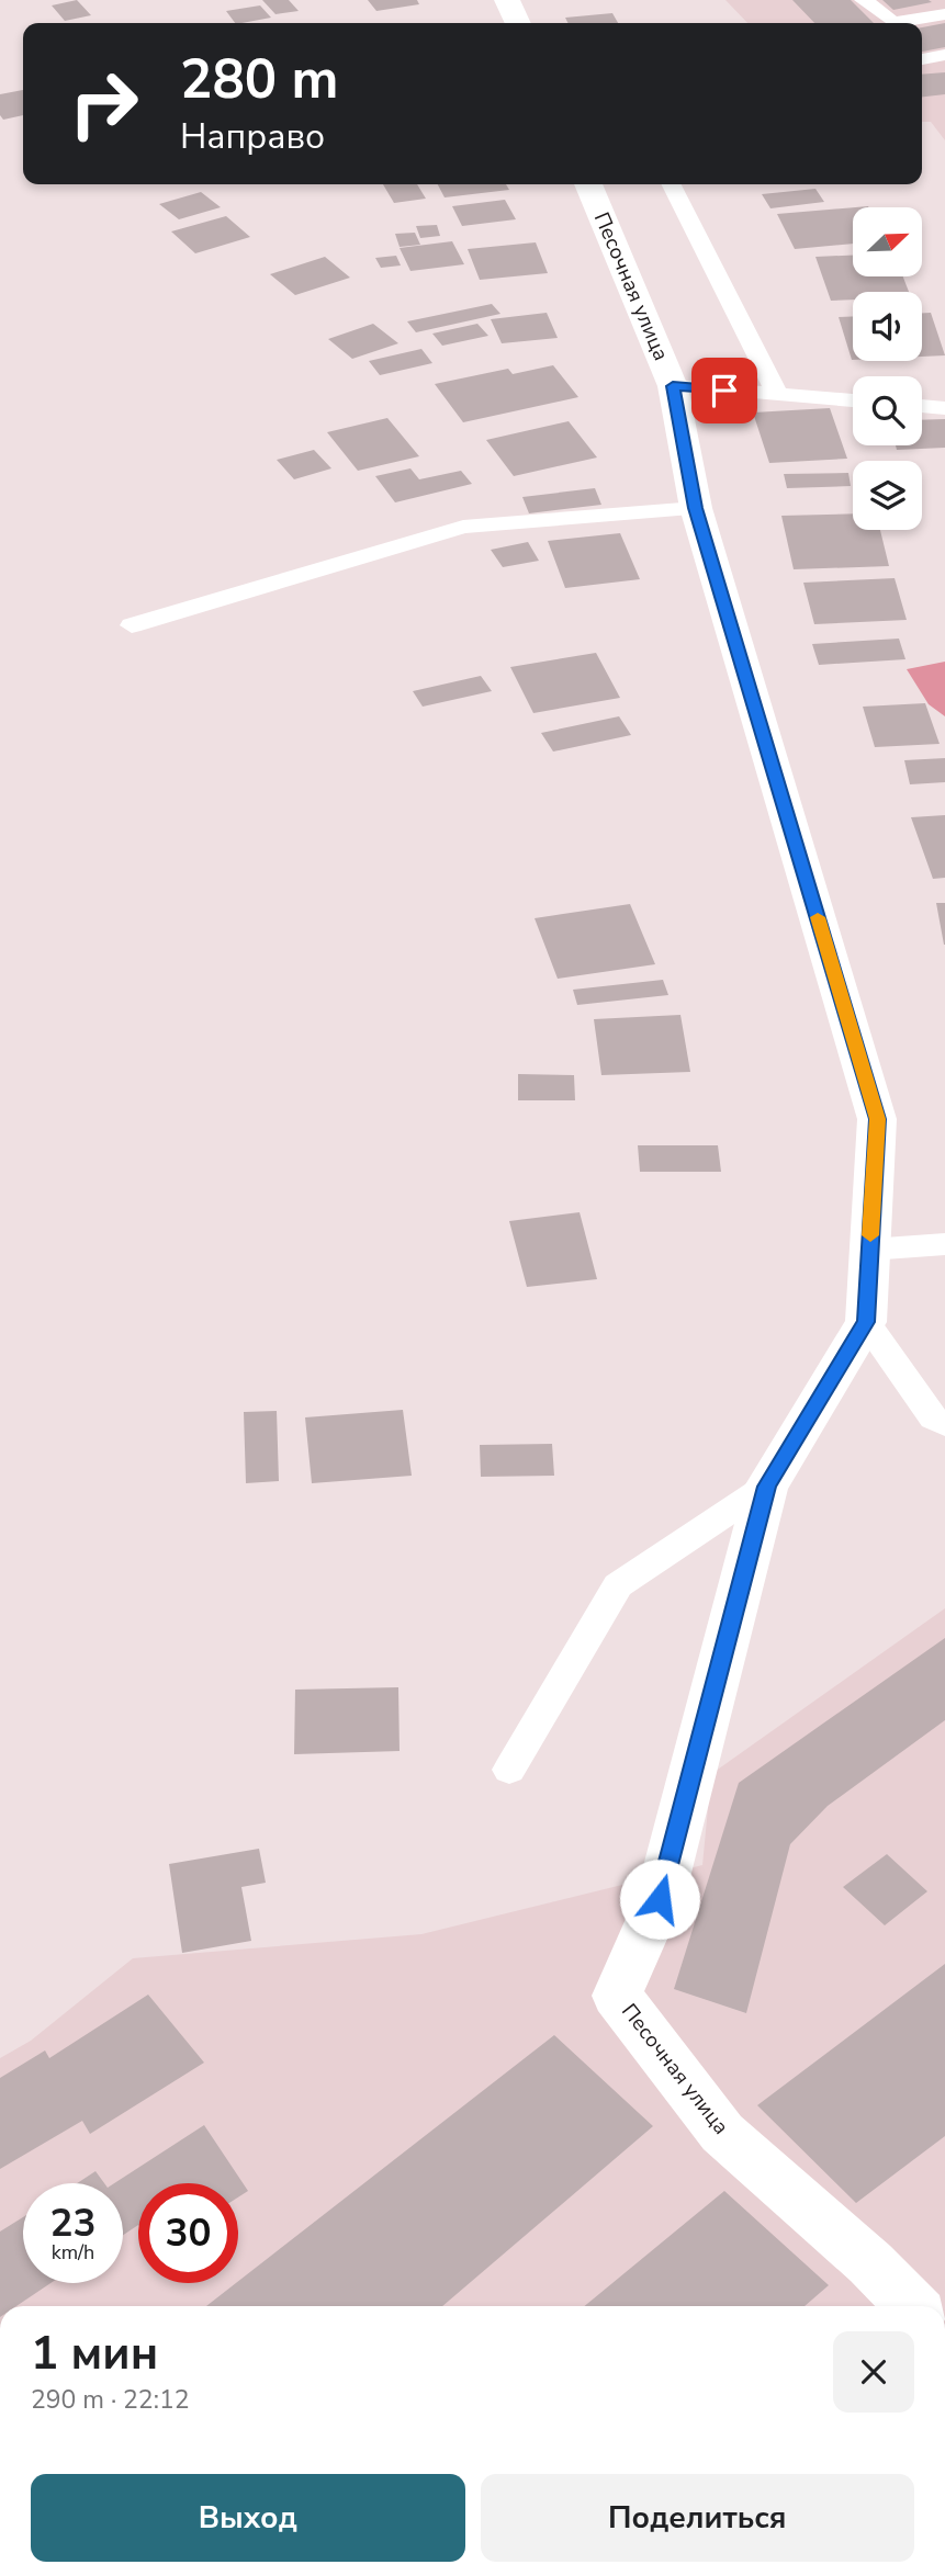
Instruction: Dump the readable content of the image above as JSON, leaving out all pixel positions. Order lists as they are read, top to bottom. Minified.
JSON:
{"streets":{"street":["Песочная улица"]},"north":"top right","page":{"turn":["280 m","Направо"],"speed":"23 km/h","limit":"30","heading":["1 мин","290 m · 22:12"],"buttons":["Выход","Поделиться"]}}
